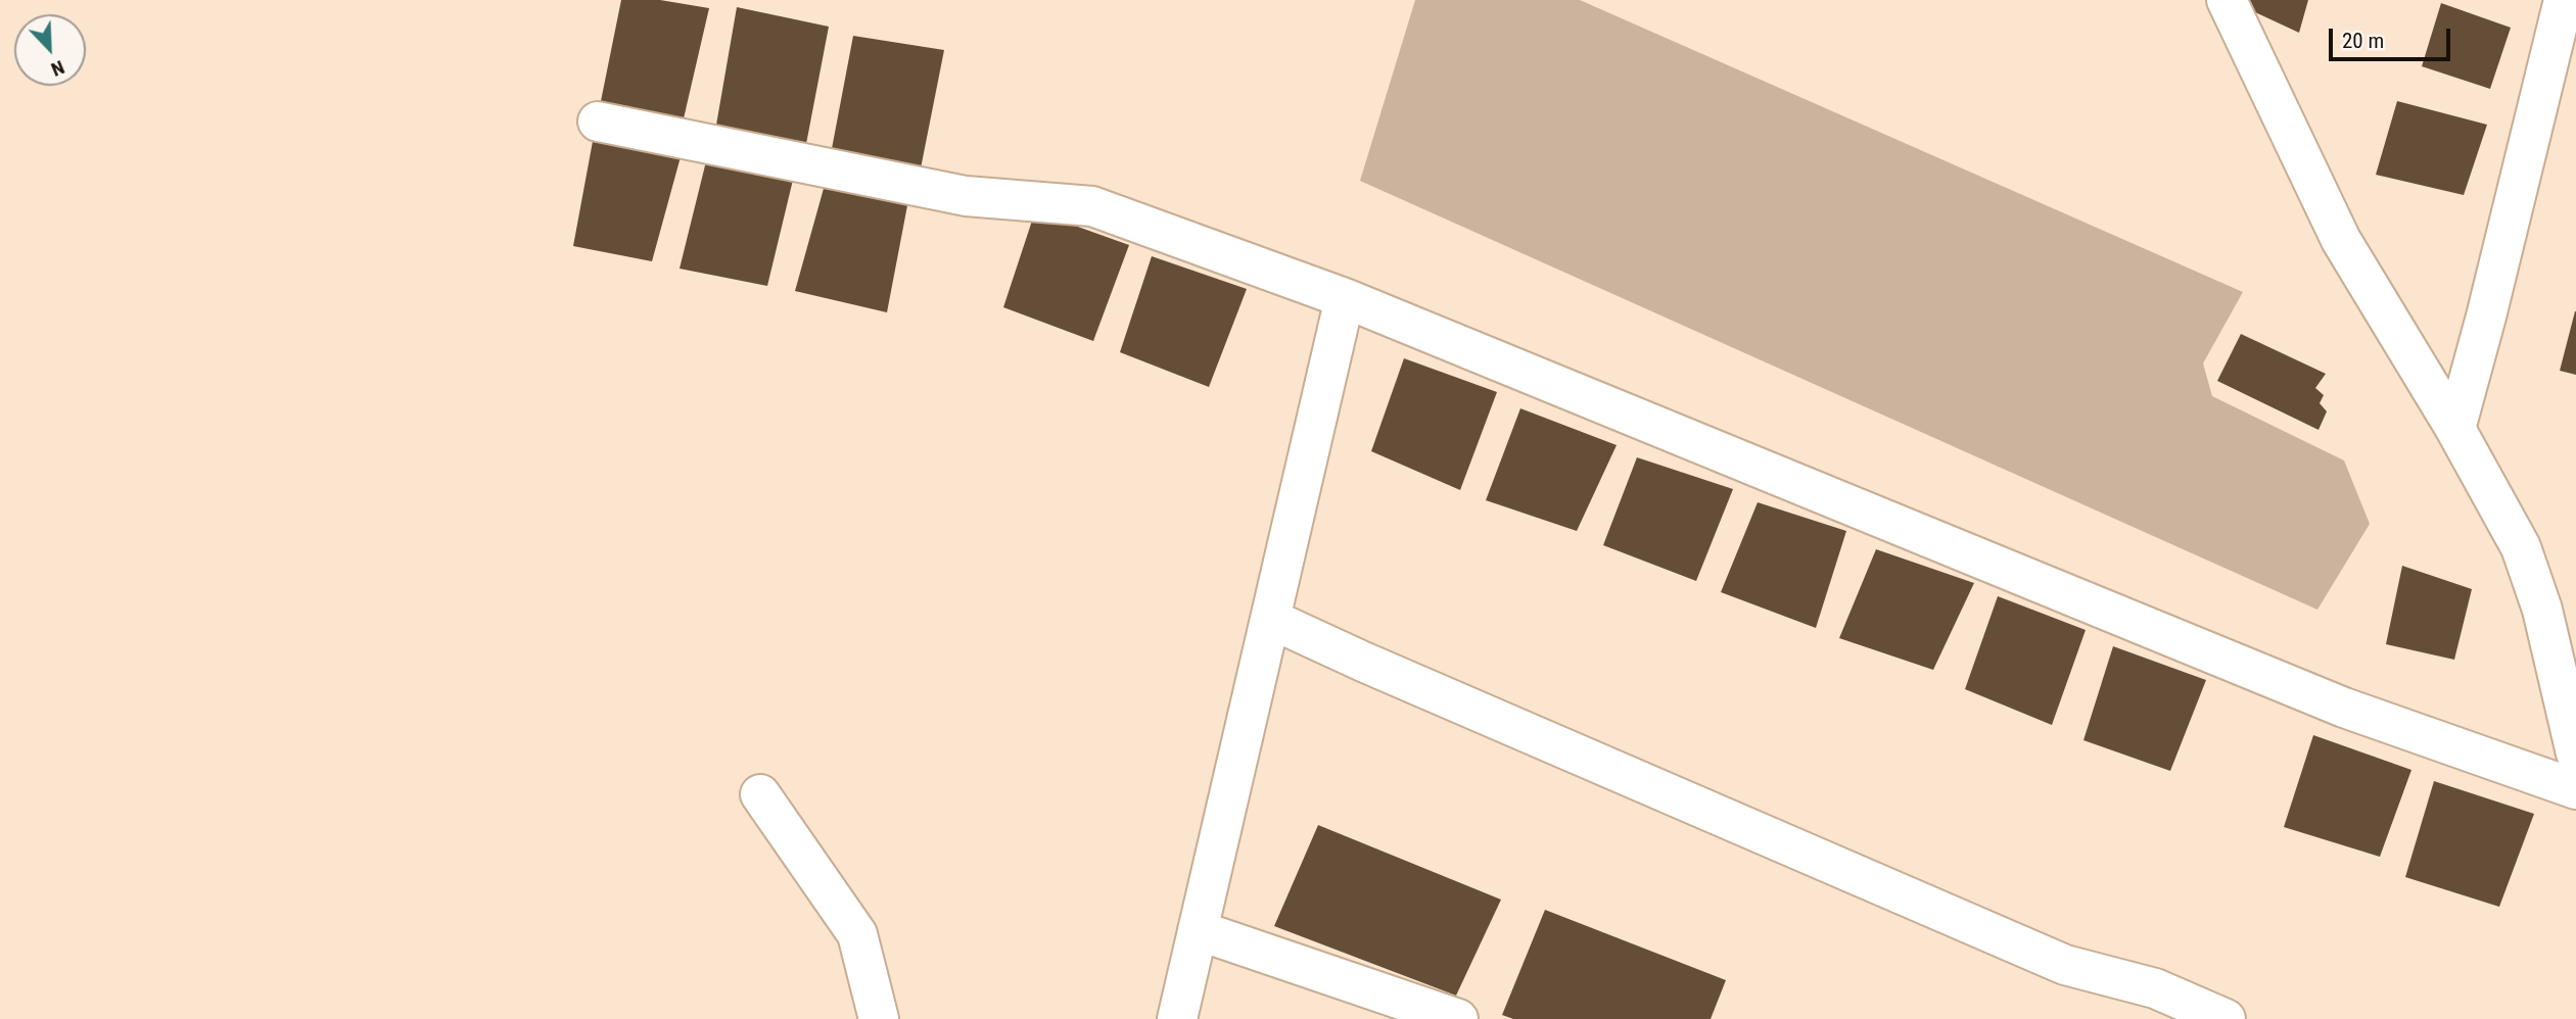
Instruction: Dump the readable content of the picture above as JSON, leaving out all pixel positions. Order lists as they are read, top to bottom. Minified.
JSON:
{"scale_bar":"20 m","north":"bottom right"}
